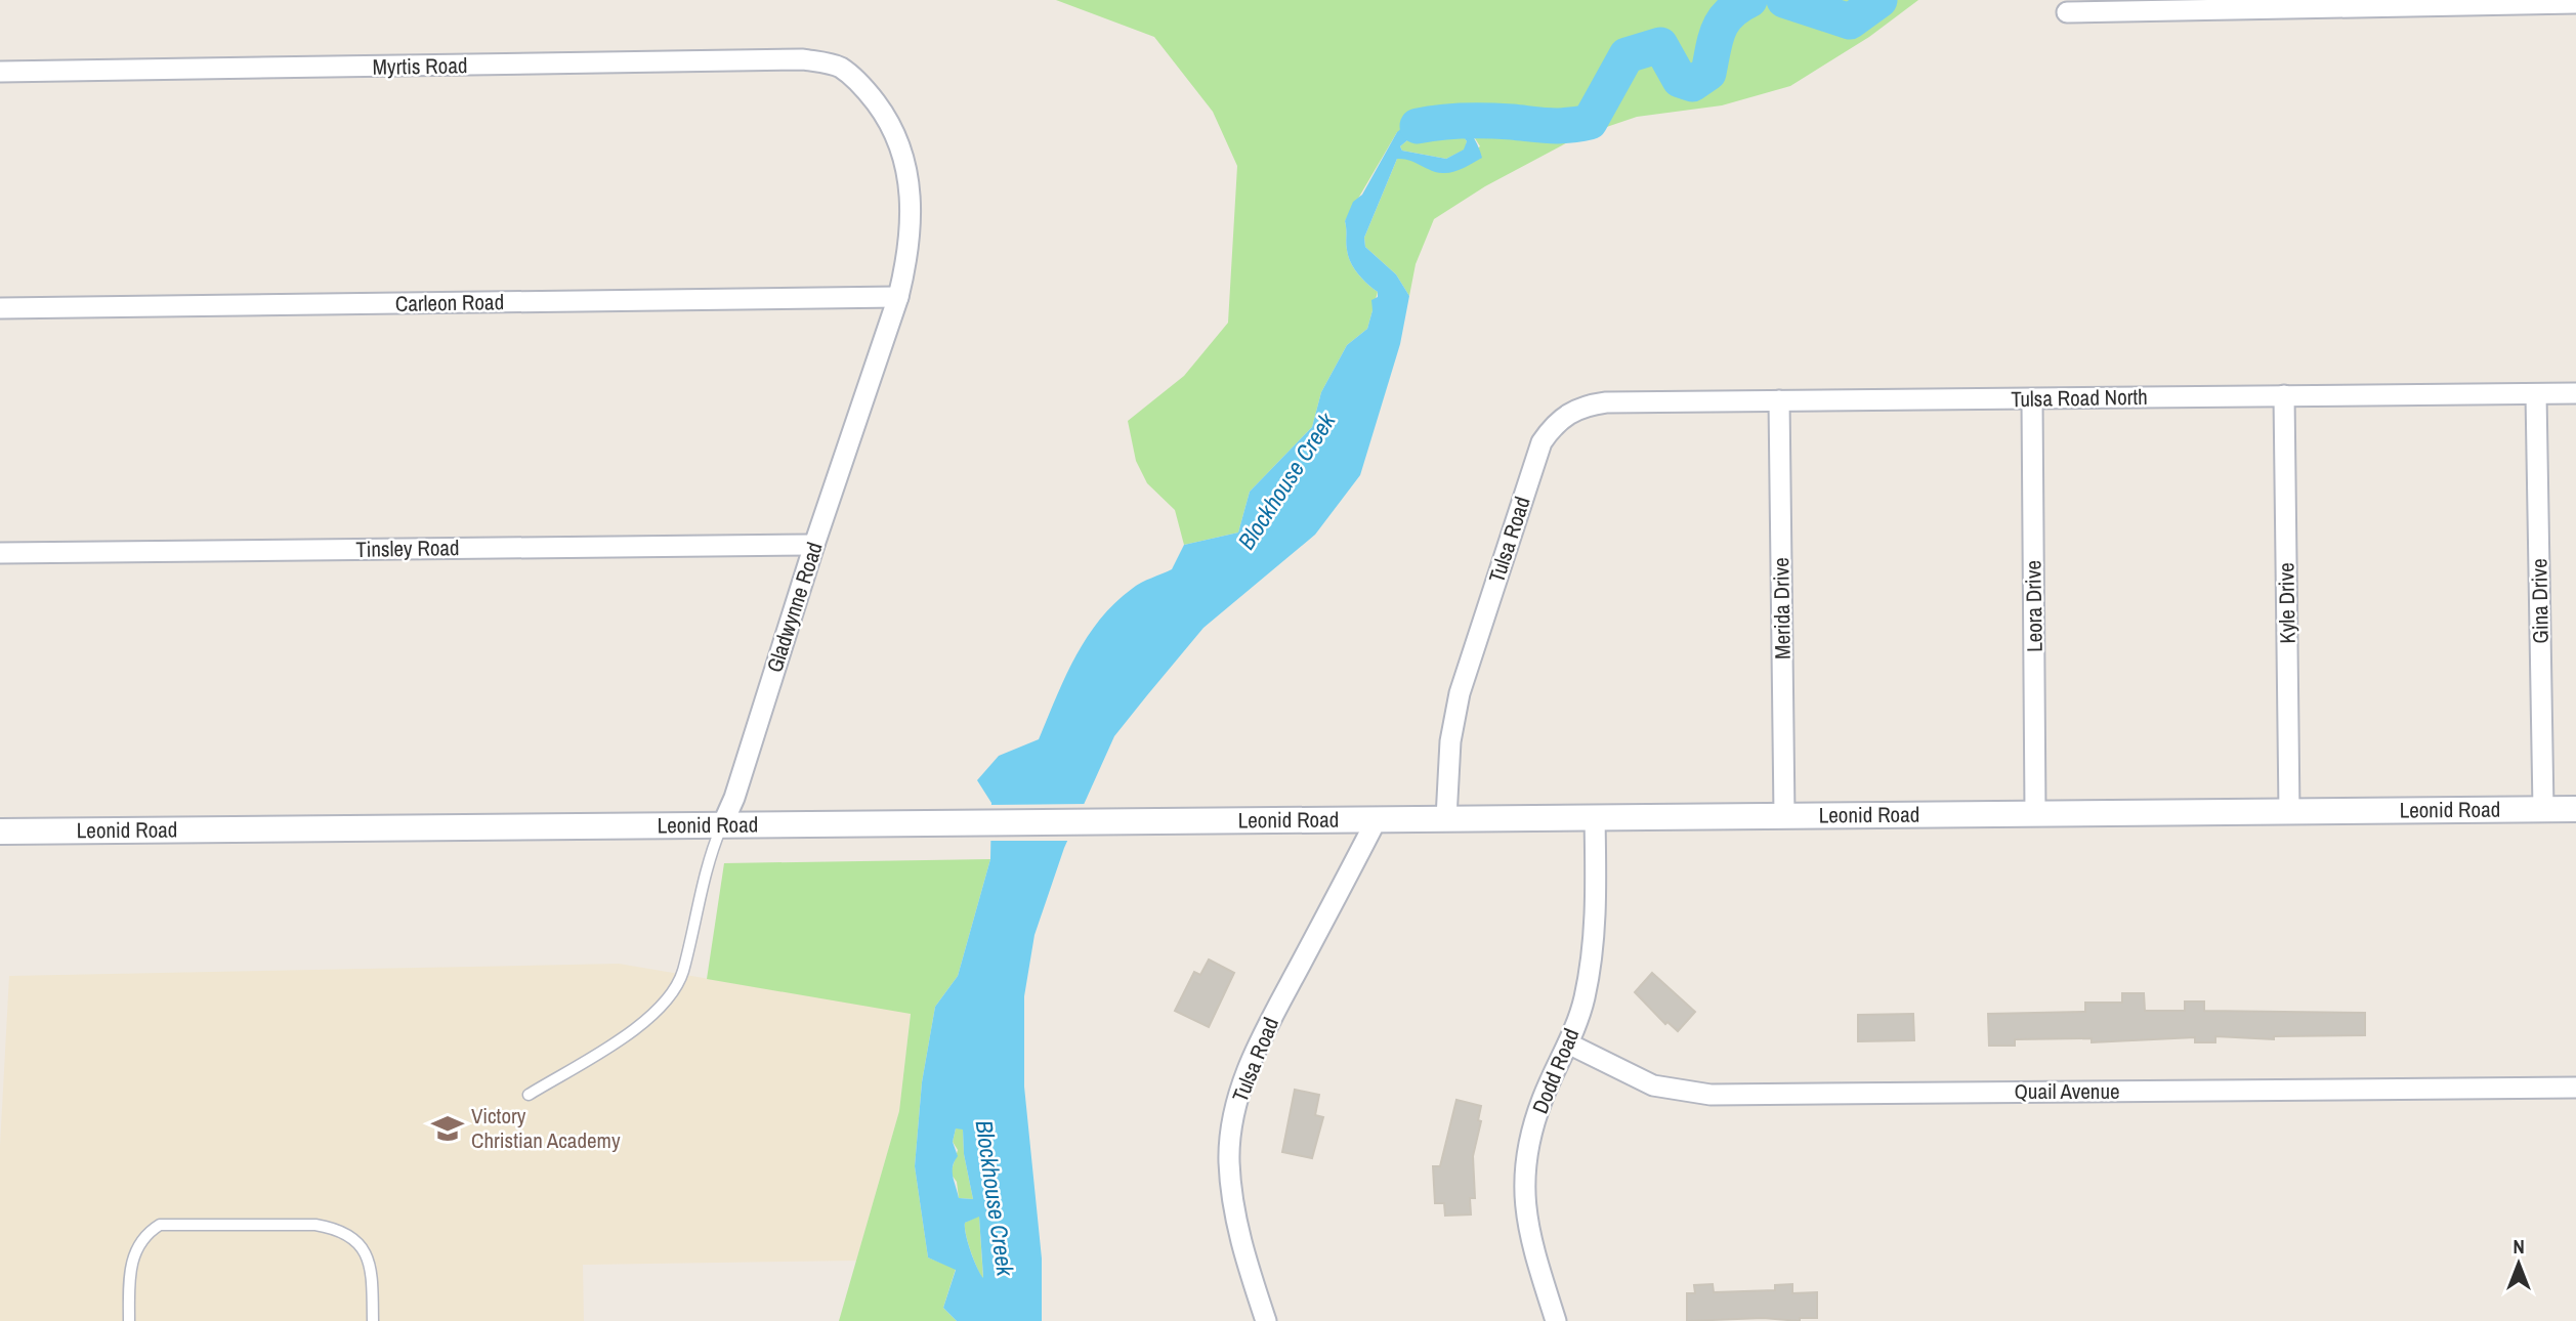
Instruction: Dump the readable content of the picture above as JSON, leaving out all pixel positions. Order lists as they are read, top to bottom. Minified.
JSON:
{"streets":{"street":["Myrtis Road","Carleon Road","Tulsa Road North","Tulsa Road","Tinsley Road","Gina Drive","Kyle Drive","Leora Drive","Gladwynne Road","Merida Drive","Leonid Road","Dodd Road","Quail Avenue"]},"crossings":[["Myrtis Road","Gladwynne Road"],["Carleon Road","Gladwynne Road"],["Tulsa Road North","Tulsa Road"],["Tulsa Road North","Gina Drive"],["Tulsa Road North","Kyle Drive"],["Tulsa Road North","Leora Drive"],["Tulsa Road North","Merida Drive"],["Tulsa Road","Leonid Road"],["Tinsley Road","Gladwynne Road"],["Gina Drive","Leonid Road"],["Kyle Drive","Leonid Road"],["Leora Drive","Leonid Road"],["Gladwynne Road","Leonid Road"],["Merida Drive","Leonid Road"],["Leonid Road","Dodd Road"],["Dodd Road","Quail Avenue"]],"water":["Blockhouse Creek"],"places":{"school or university":["Victory Christian Academy"]},"north":"top"}
